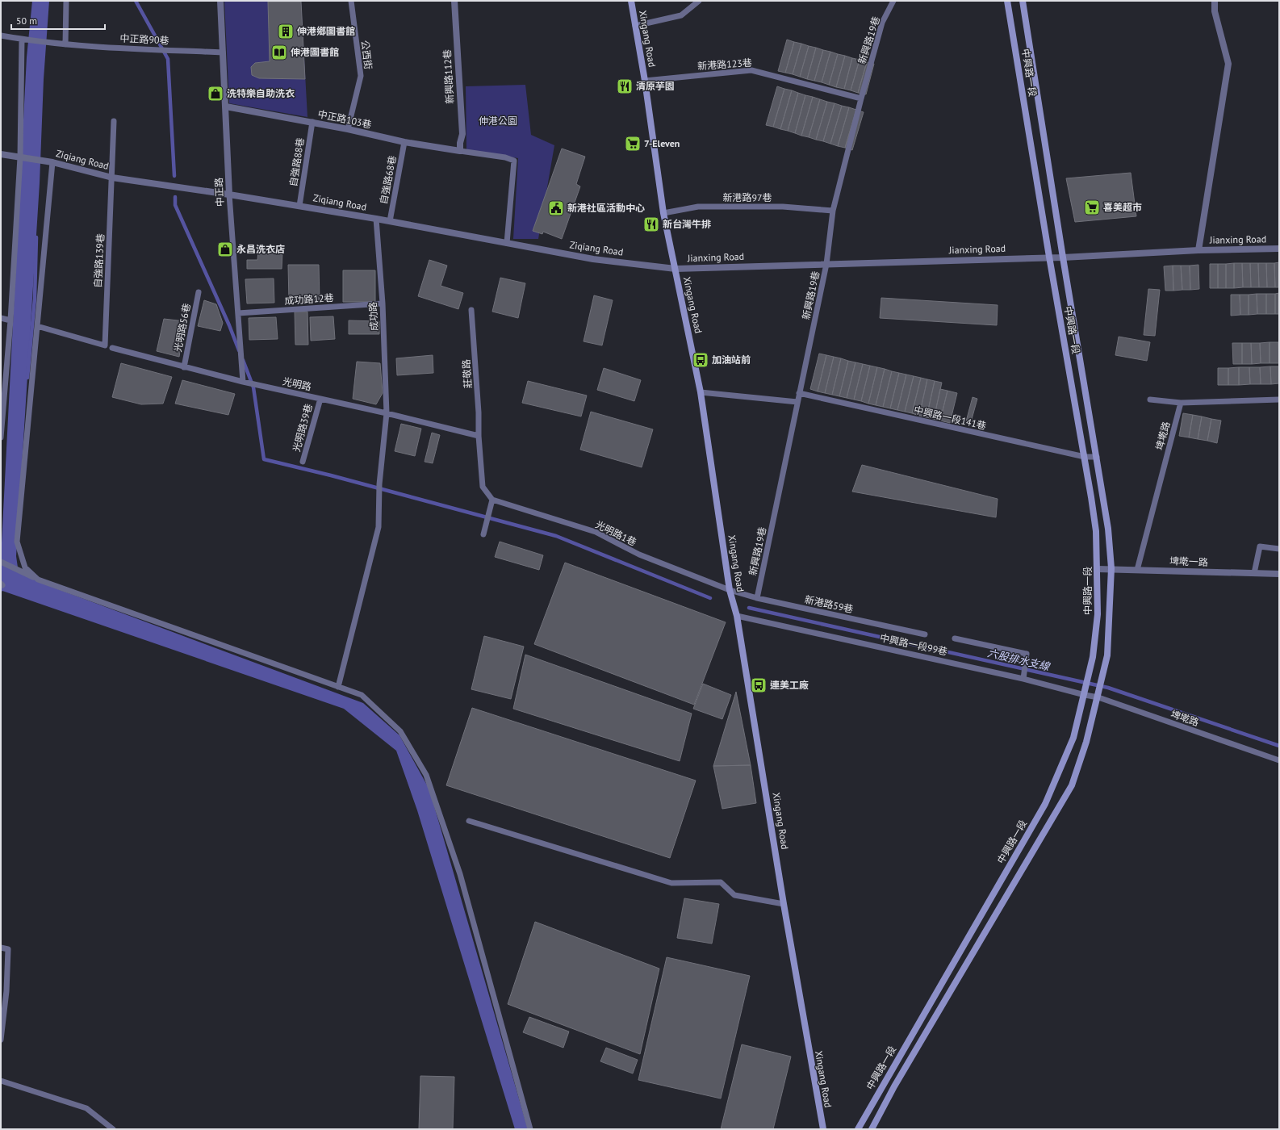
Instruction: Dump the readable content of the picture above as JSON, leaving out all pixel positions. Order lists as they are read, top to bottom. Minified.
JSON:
{"streets":{"main road":["Xingang Road","中興路一段"],"street":["新興路112巷","中正路103巷","Ziqiang Road","中正路","Jianxing Road","埤墘一路"],"lane":["中正路90巷","新興路19巷","公西街","新港路123巷","自強路88巷","自強路68巷","新港路97巷","自強路139巷","成功路12巷","成功路","光明路56巷","莊敬路","光明路","中興路一段141巷","光明路39巷","埤墘路","光明路1巷","新港路59巷","中興路一段99巷"]},"crossings":[["Xingang Road","新港路123巷"],["Xingang Road","Ziqiang Road"],["Xingang Road","新港路97巷"],["Xingang Road","Jianxing Road"],["Xingang Road","光明路1巷"],["Xingang Road","新港路59巷"],["Xingang Road","中興路一段99巷"],["中正路90巷","中正路"],["新興路19巷","新港路123巷"],["新興路19巷","新港路97巷"],["新興路19巷","Jianxing Road"],["新興路19巷","中興路一段141巷"],["新興路19巷","新港路59巷"],["公西街","中正路103巷"],["中興路一段","Jianxing Road"],["中興路一段","中興路一段141巷"],["中興路一段","埤墘路"],["中興路一段","埤墘一路"],["中興路一段","中興路一段99巷"],["新興路112巷","中正路103巷"],["中正路103巷","自強路88巷"],["中正路103巷","自強路68巷"],["中正路103巷","中正路"],["Ziqiang Road","自強路88巷"],["Ziqiang Road","自強路68巷"],["Ziqiang Road","中正路"],["Ziqiang Road","Jianxing Road"],["Ziqiang Road","自強路139巷"],["Ziqiang Road","成功路"],["中正路","成功路12巷"],["中正路","光明路"],["成功路12巷","成功路"],["成功路","光明路"],["光明路56巷","光明路"],["莊敬路","光明路"],["光明路","光明路39巷"],["埤墘路","埤墘一路"],["埤墘路","中興路一段99巷"],["光明路1巷","新港路59巷"]],"water":["六股排水支線"],"parks":["伸港公園"],"places":{"building":["伸港鄉圖書館"],"library":["伸港圖書館"],"restaurant":["清原芋園","新台灣牛排"],"shop":["洗特樂自助洗衣","永昌洗衣店"],"supermarket":["7-Eleven","喜美超市"],"public building":["新港社區活動中心"],"bus stop":["加油站前","連美工廠"]},"scale_bar":"50 m"}
